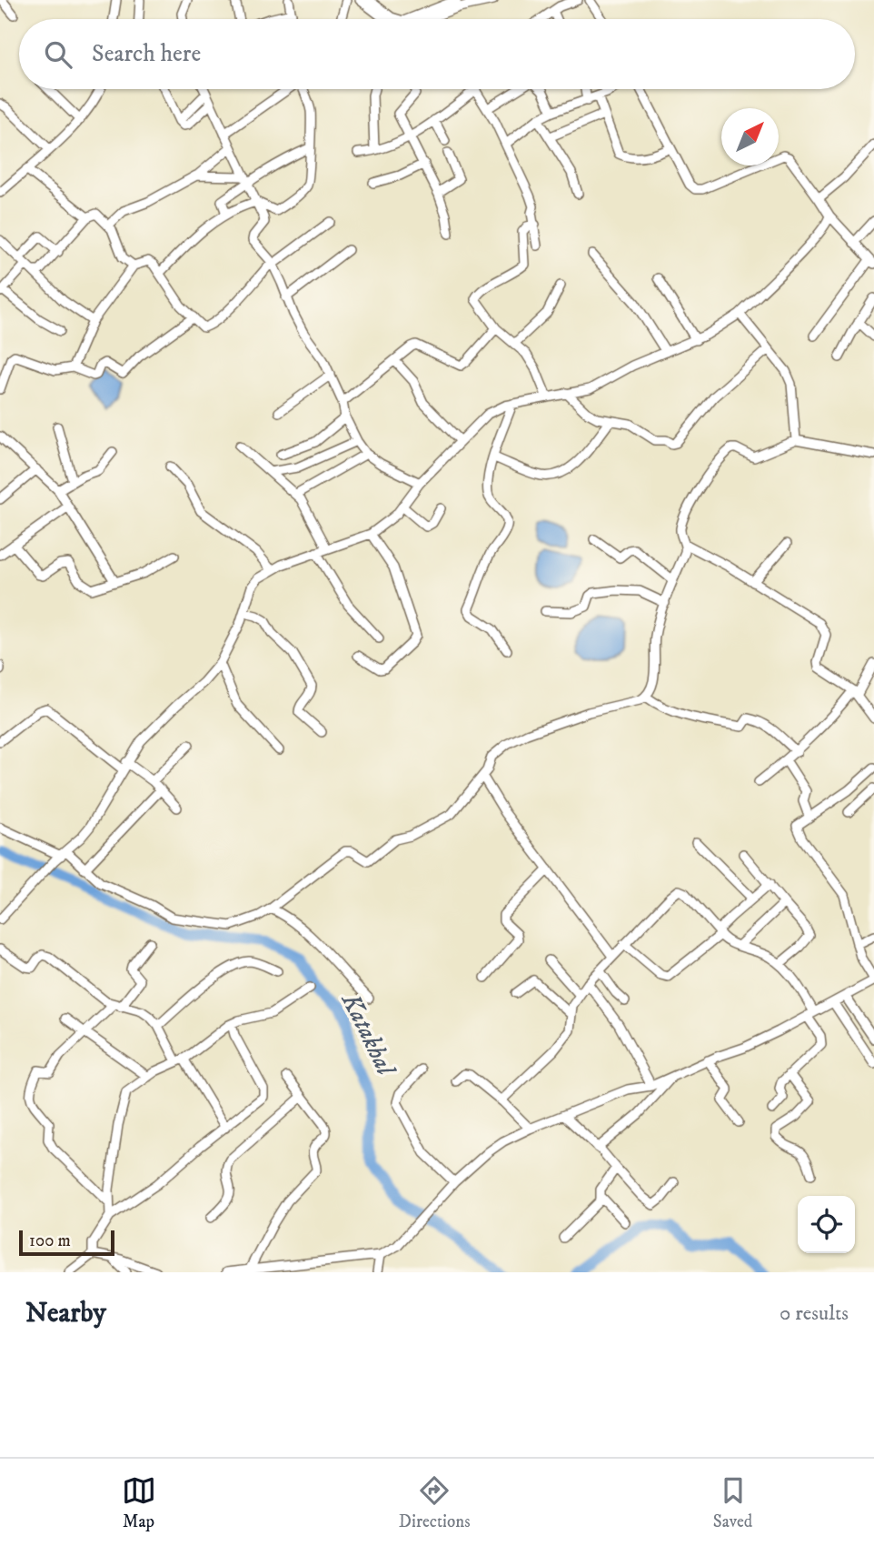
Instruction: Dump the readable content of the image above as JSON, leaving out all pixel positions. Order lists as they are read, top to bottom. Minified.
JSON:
{"water":["Katakhal"],"scale_bar":"100 m","north":"top right","page":{"search":"Search here","scale":"100 m","heading":["Nearby","0 results"],"nav":["Map","Directions","Saved"]}}
